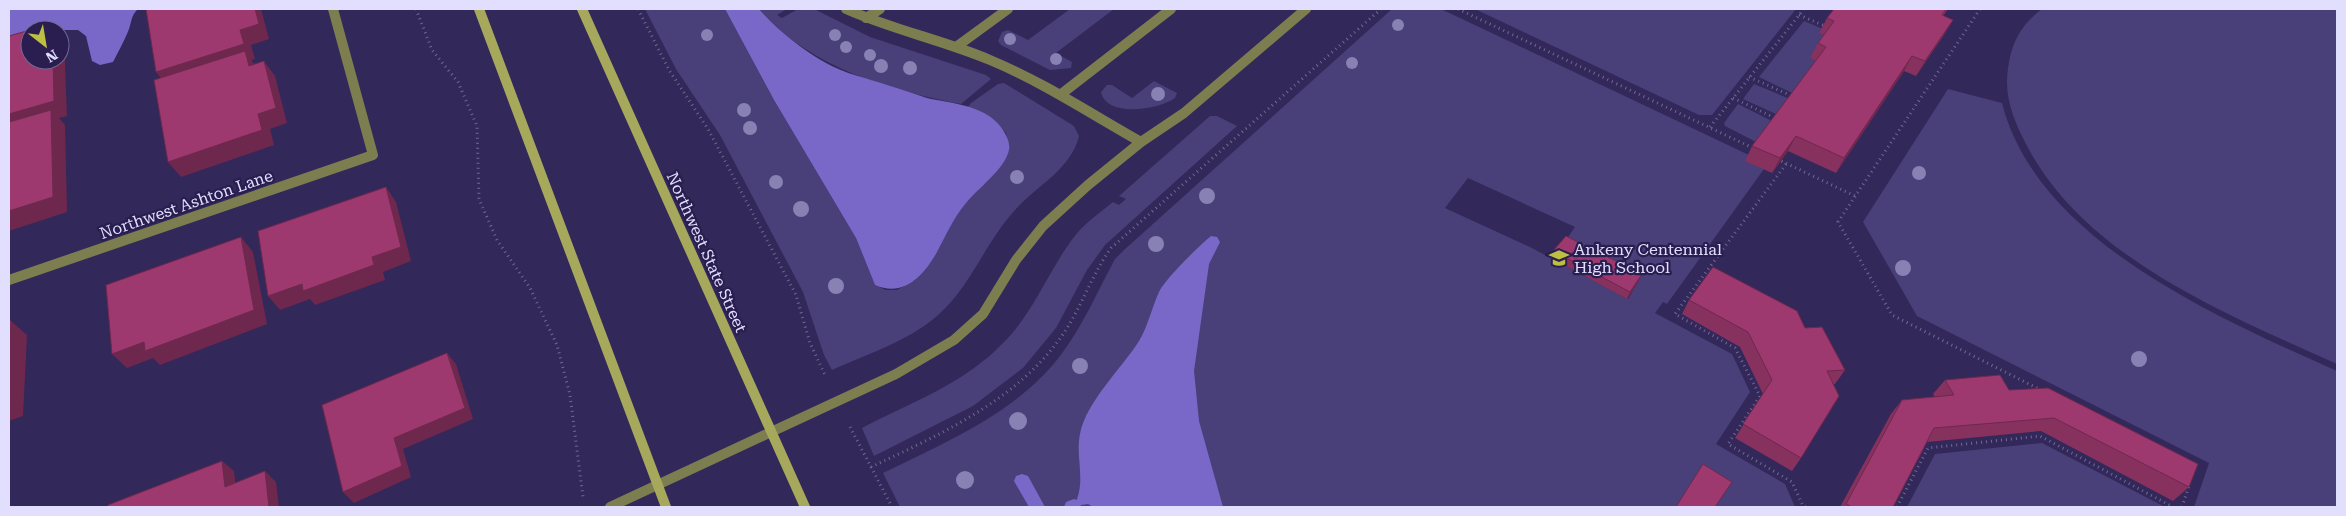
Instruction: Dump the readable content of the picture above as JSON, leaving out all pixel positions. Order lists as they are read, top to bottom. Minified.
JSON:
{"streets":{"main road":["Northwest State Street"],"street":["Northwest Ashton Lane"]},"places":{"school or university":["Ankeny Centennial High School"]},"north":"bottom right"}
